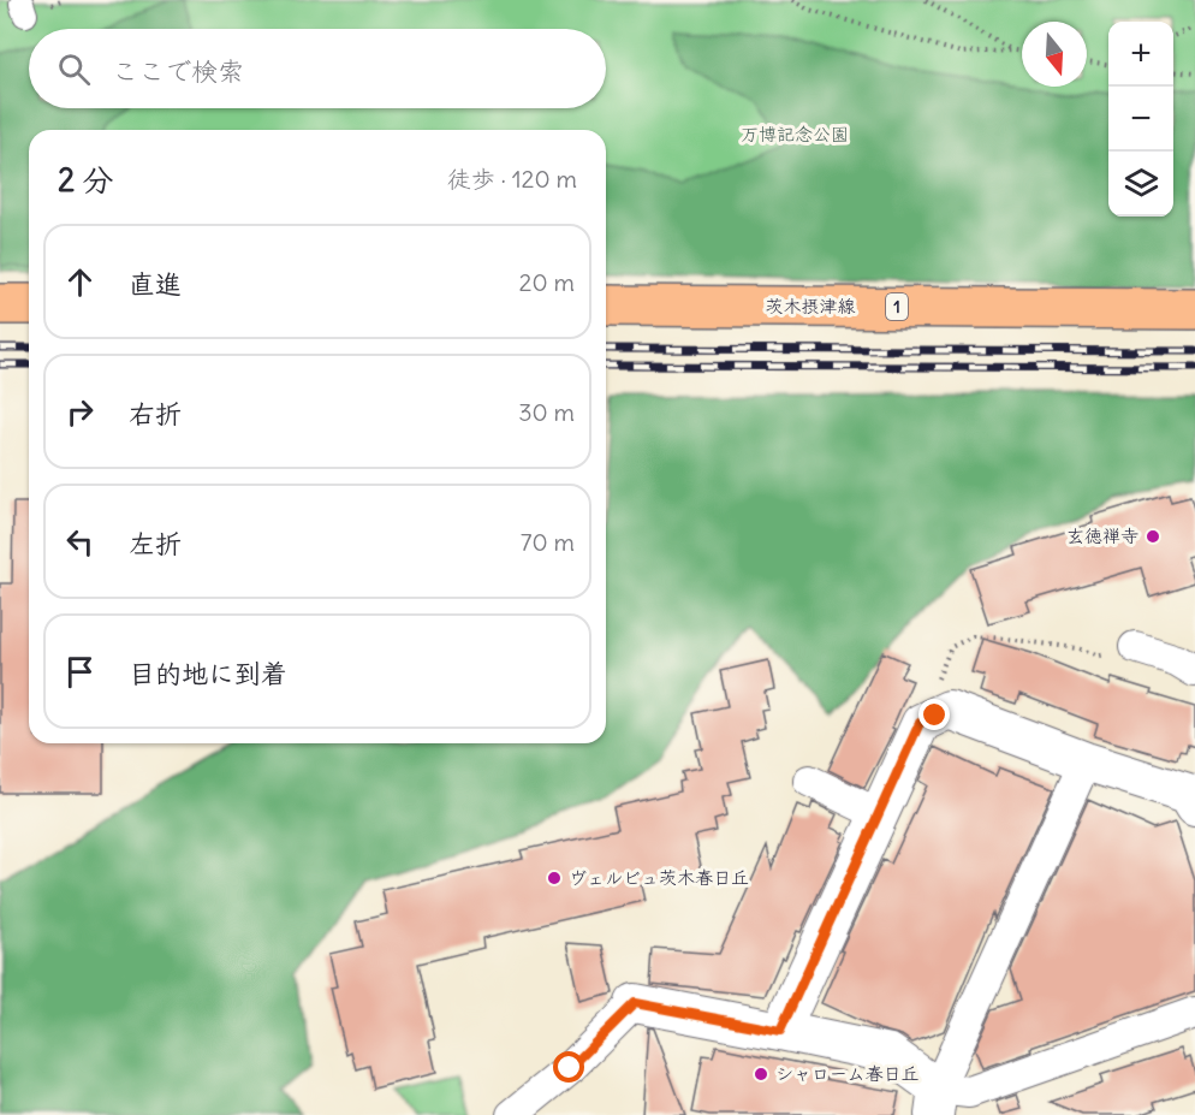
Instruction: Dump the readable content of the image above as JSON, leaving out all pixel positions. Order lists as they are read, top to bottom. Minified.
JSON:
{"streets":{"main road":["茨木摂津線","1"]},"parks":["万博記念公園"],"places":["玄徳禅寺","ヴェルビュ茨木春日丘","シャローム春日丘"],"north":"bottom","page":{"map_buttons":["+","−"],"search":"ここで検索","heading":["2 分","徒歩 · 120 m"],"list":[["直進","20 m"],["右折","30 m"],["左折","70 m"],"目的地に到着"]}}
